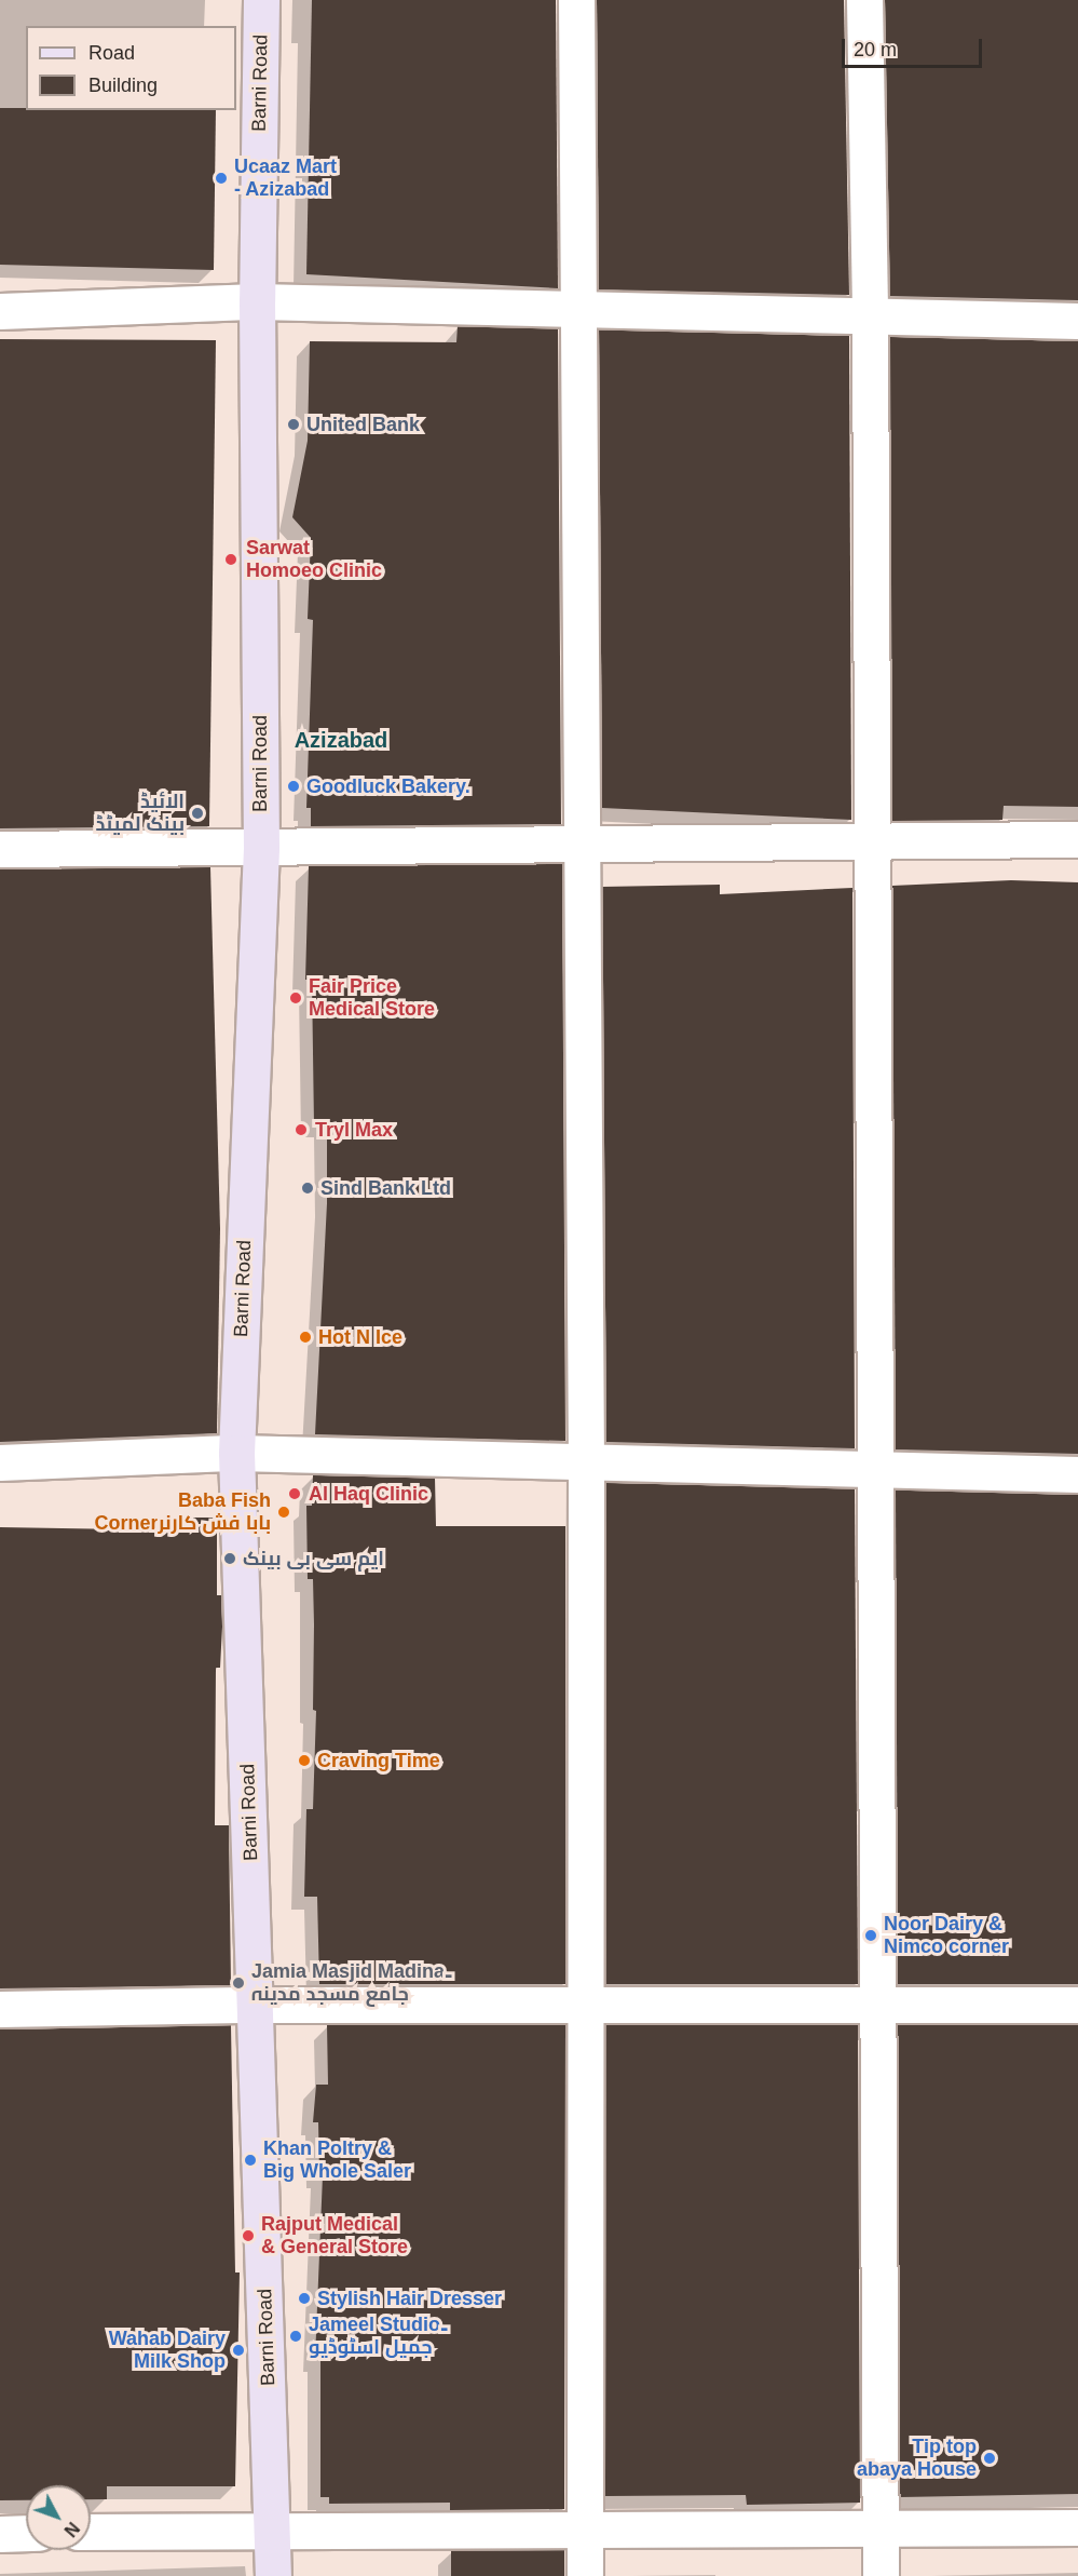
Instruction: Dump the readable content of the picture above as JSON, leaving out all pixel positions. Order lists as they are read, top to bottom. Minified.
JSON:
{"streets":{"street":["Barni Road"]},"districts":["Azizabad"],"places":["Ucaaz Mart - Azizabad","United Bank","Sarwat Homoeo Clinic","Goodluck Bakery.","الائیڈ بینک لمیٹڈ","Fair Price Medical Store","Tryl Max","Sind Bank Ltd","Hot N Ice","Al Haq Clinic","Baba Fish Cornerبابا فش کارنر","ایم سی بی بینک","Craving Time","Noor Dairy & Nimco corner","Jamia Masjid Madina۔ جامع مسجد مدینہ","Khan Poltry & Big Whole Saler","Rajput Medical & General Store","Stylish Hair Dresser","Jameel Studio۔ جمیل اسٹوڈیو","Wahab Dairy Milk Shop","Tip top abaya House"],"legend":["Road","Building"],"scale_bar":"20 m","north":"bottom right"}
